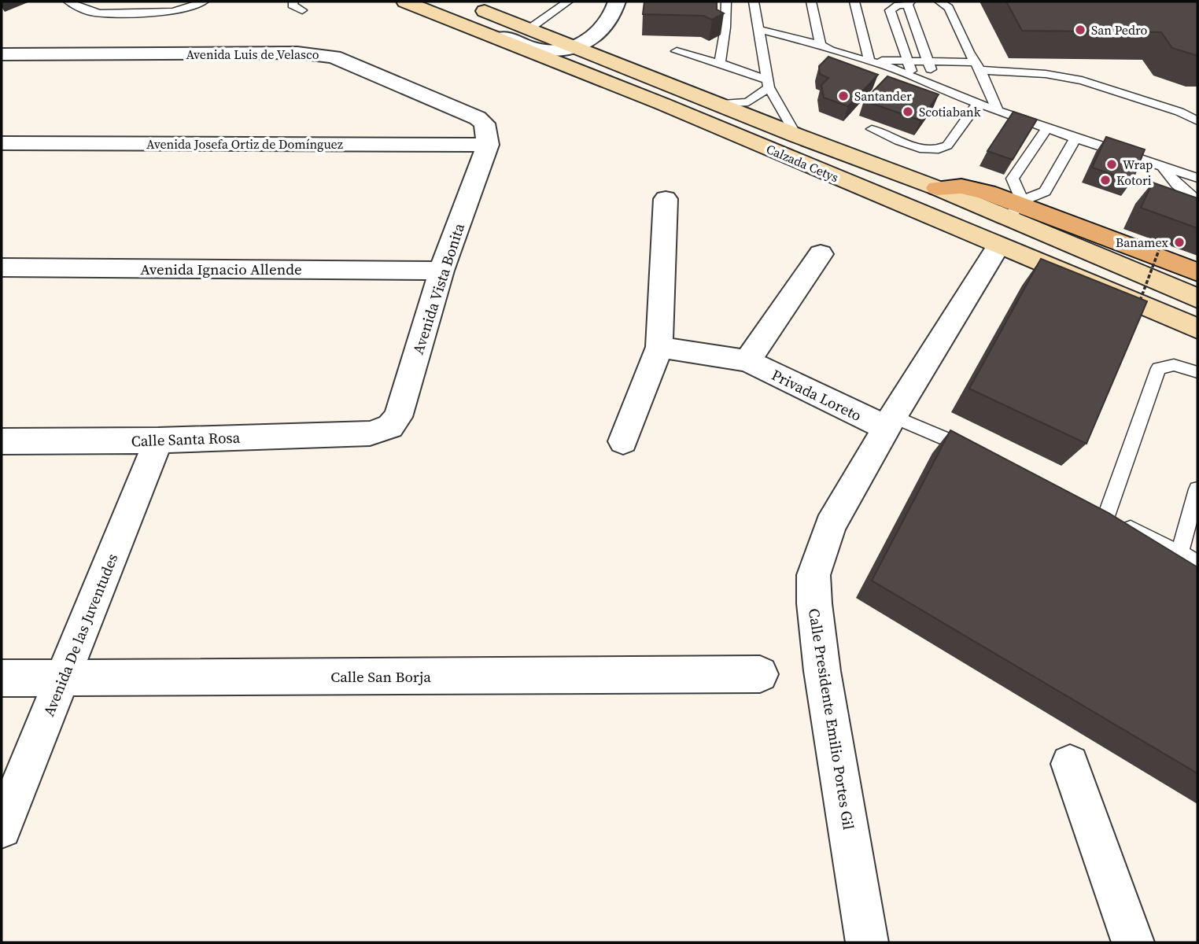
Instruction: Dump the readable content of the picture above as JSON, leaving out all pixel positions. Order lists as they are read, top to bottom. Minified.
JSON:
{"streets":{"main road":["Calzada Cetys"],"street":["Avenida Luis de Velasco","Avenida Josefa Ortiz de Domínguez","Avenida Ignacio Allende","Avenida Vista Bonita","Privada Loreto","Calle Santa Rosa","Avenida De las Juventudes","Calle San Borja","Calle Presidente Emilio Portes Gil"]},"crossings":[["Avenida Luis de Velasco","Avenida Josefa Ortiz de Domínguez"],["Avenida Luis de Velasco","Avenida Vista Bonita"],["Avenida Josefa Ortiz de Domínguez","Avenida Vista Bonita"],["Calzada Cetys","Calle Presidente Emilio Portes Gil"],["Avenida Ignacio Allende","Avenida Vista Bonita"],["Avenida Vista Bonita","Calle Santa Rosa"],["Privada Loreto","Calle Presidente Emilio Portes Gil"],["Calle Santa Rosa","Avenida De las Juventudes"],["Avenida De las Juventudes","Calle San Borja"]],"places":["San Pedro","Santander","Scotiabank","Wrap","Kotori","Banamex"]}
